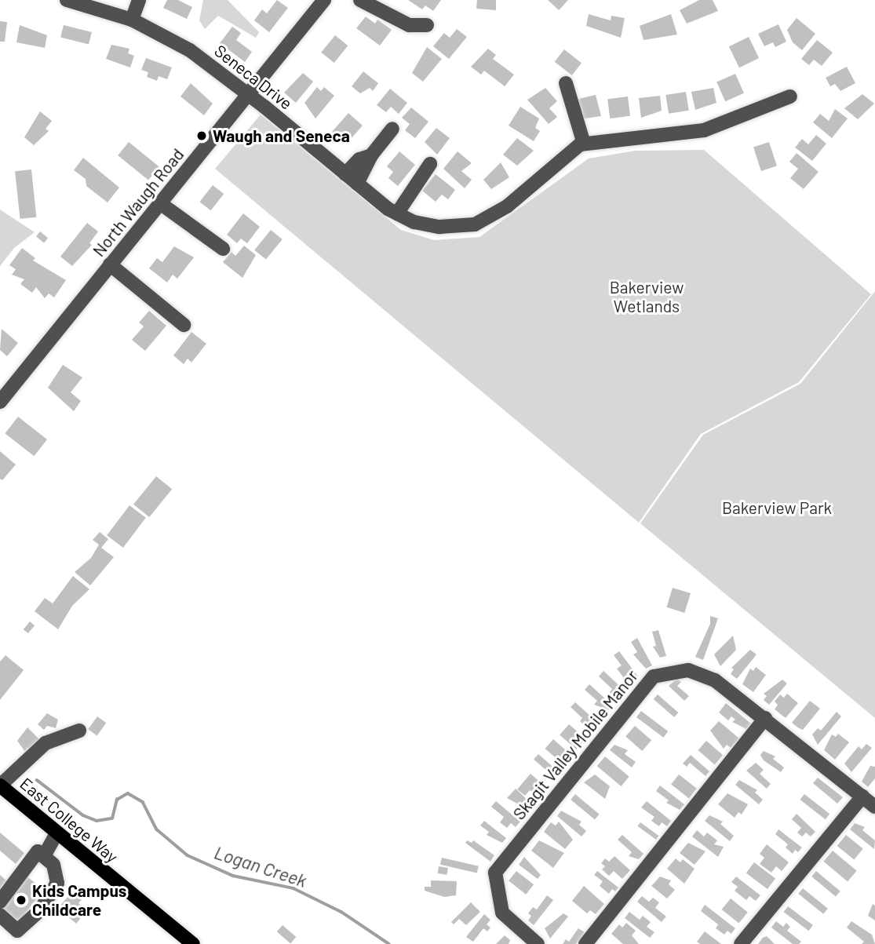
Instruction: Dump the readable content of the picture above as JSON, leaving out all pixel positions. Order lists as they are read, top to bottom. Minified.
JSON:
{"streets":{"main road":["East College Way"],"street":["Seneca Drive","North Waugh Road","Skagit Valley Mobile Manor"]},"crossings":[["Seneca Drive","North Waugh Road"]],"water":["Logan Creek"],"parks":["Bakerview Wetlands","Bakerview Park"],"places":["Waugh and Seneca","Kids Campus Childcare"]}
